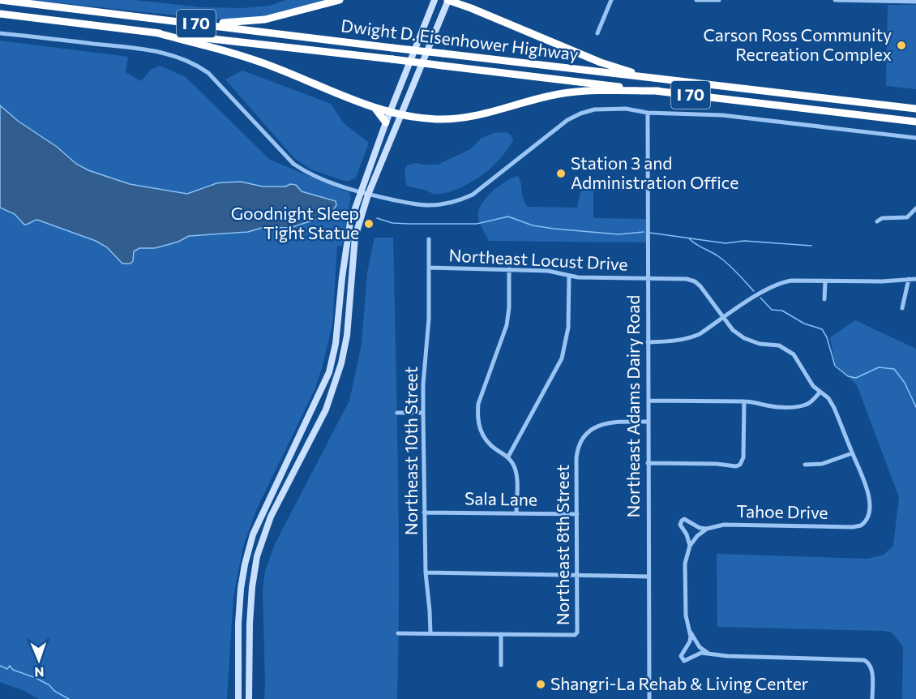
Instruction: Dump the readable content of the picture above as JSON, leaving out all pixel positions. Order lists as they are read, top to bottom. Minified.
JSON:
{"streets":{"highway":["I 70","Dwight D. Eisenhower Highway"],"street":["Northeast Locust Drive","Northeast Adams Dairy Road","Northeast 10th Street","Sala Lane","Tahoe Drive","Northeast 8th Street"]},"crossings":[["Northeast Locust Drive","Northeast Adams Dairy Road"],["Northeast Locust Drive","Northeast 10th Street"],["Northeast Locust Drive","Tahoe Drive"],["Northeast Adams Dairy Road","Northeast 8th Street"],["Northeast 10th Street","Sala Lane"],["Sala Lane","Northeast 8th Street"]],"places":["Carson Ross Community Recreation Complex","Station 3 and Administration Office","Goodnight Sleep Tight Statue","Shangri-La Rehab & Living Center"],"north":"bottom"}
